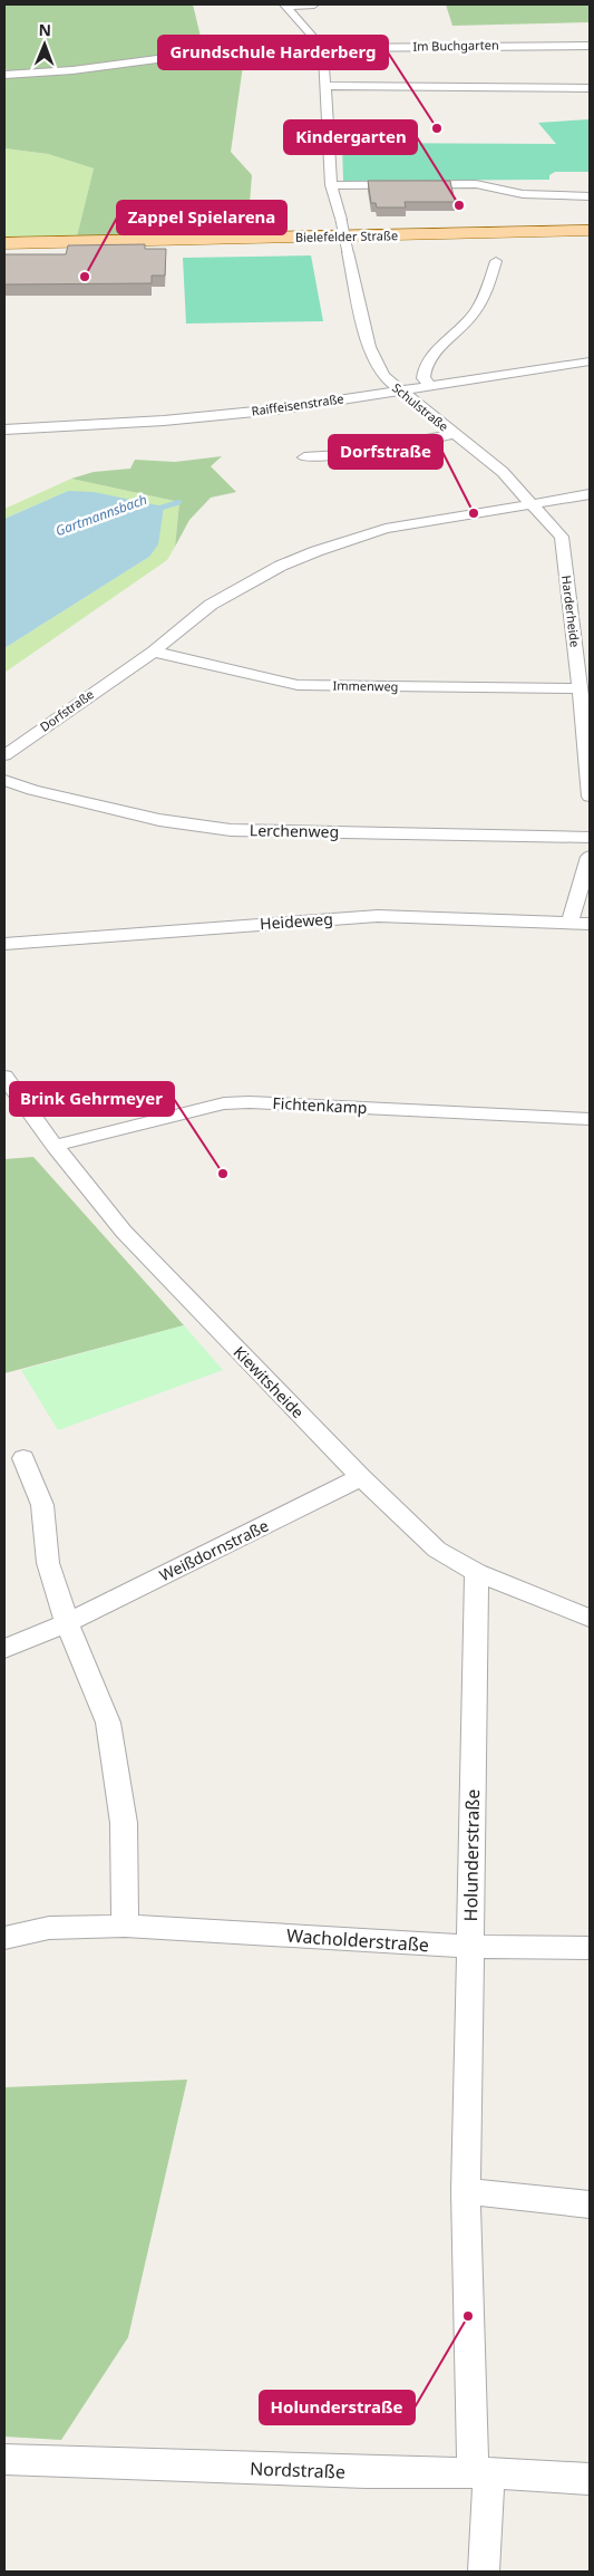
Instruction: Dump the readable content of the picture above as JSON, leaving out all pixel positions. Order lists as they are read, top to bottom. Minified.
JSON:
{"streets":{"main road":["Bielefelder Straße"],"street":["Im Buchgarten","Raiffeisenstraße","Schulstraße","Harderheide","Immenweg","Dorfstraße","Lerchenweg","Heideweg","Fichtenkamp","Kiewitsheide","Weißdornstraße","Holunderstraße","Wacholderstraße","Nordstraße"]},"crossings":[["Im Buchgarten","Schulstraße"],["Raiffeisenstraße","Schulstraße"],["Schulstraße","Harderheide"],["Schulstraße","Dorfstraße"],["Harderheide","Immenweg"],["Harderheide","Dorfstraße"],["Immenweg","Dorfstraße"],["Fichtenkamp","Kiewitsheide"],["Kiewitsheide","Weißdornstraße"],["Kiewitsheide","Holunderstraße"],["Holunderstraße","Wacholderstraße"],["Holunderstraße","Nordstraße"]],"water":["Gartmannsbach"],"places":["Grundschule Harderberg","Kindergarten","Zappel Spielarena","Dorfstraße","Brink Gehrmeyer","Holunderstraße"],"north":"top"}
